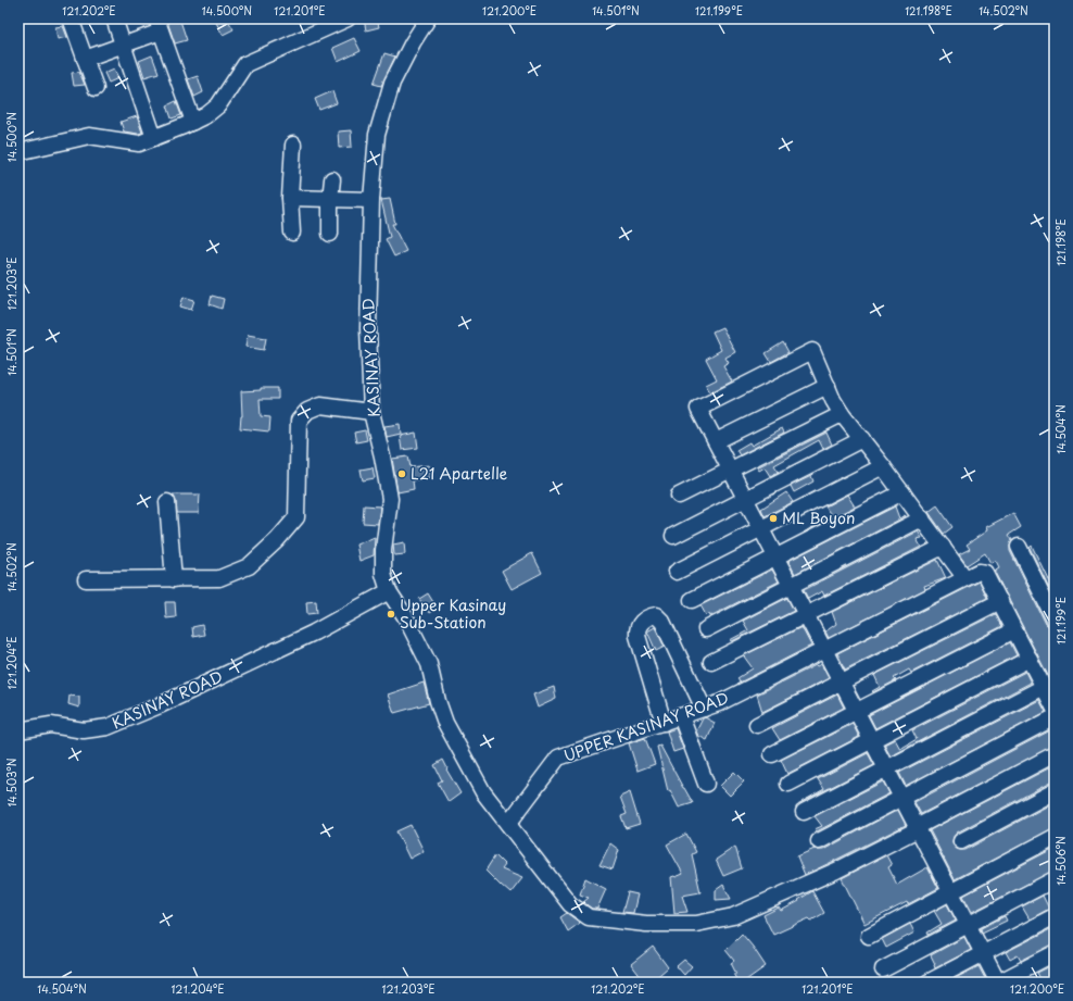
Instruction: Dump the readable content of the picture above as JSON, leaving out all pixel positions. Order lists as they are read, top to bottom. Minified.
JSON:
{"streets":{"street":["KASINAY ROAD","UPPER KASINAY ROAD"]},"places":["L21 Apartelle","ML Boyon","Upper Kasinay Sub-Station"],"coordinates":["121.202°E","14.500°N","121.201°E","121.200°E","14.501°N","121.199°E","121.198°E","14.502°N","121.203°E","14.504°N","121.204°E","14.503°N","14.506°N"]}
